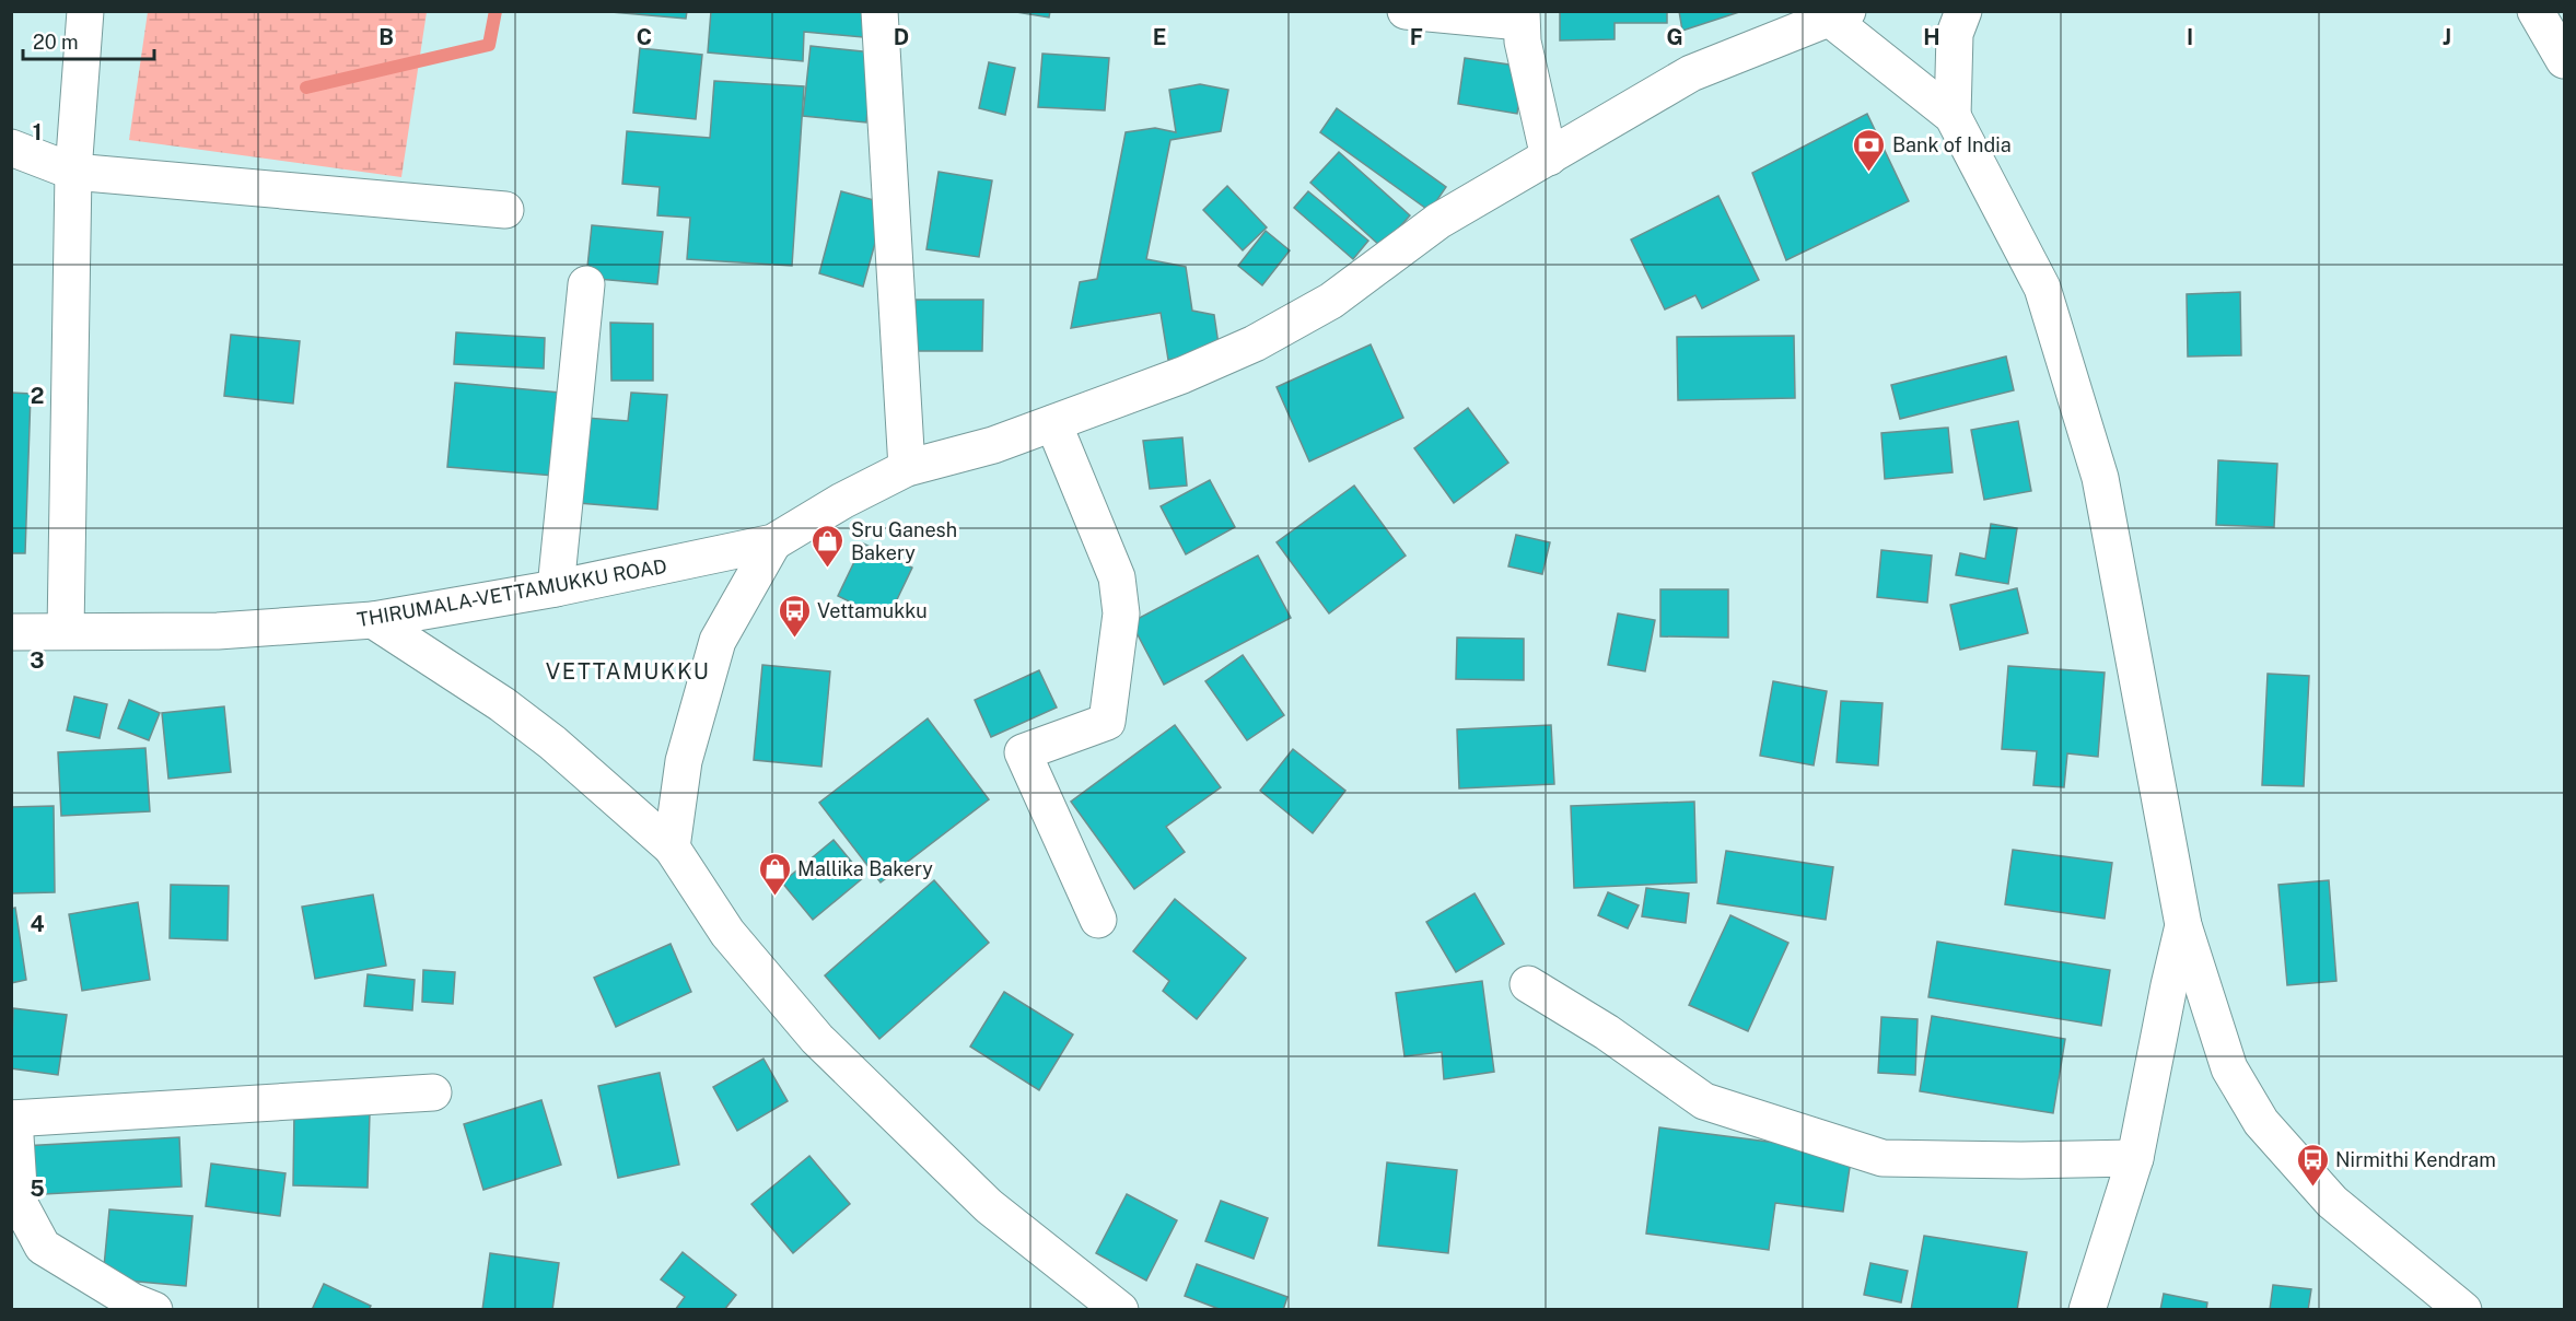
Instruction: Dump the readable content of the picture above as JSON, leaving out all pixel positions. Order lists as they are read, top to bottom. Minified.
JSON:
{"streets":{"street":["THIRUMALA-VETTAMUKKU ROAD"]},"districts":["VETTAMUKKU"],"places":{"bank":["Bank of India"],"shop":["Sru Ganesh Bakery","Mallika Bakery"],"bus stop":["Vettamukku","Nirmithi Kendram"]},"scale_bar":"20 m","grid":{"columns":["B","C","D","E","F","G","H","I","J"],"rows":["1","2","3","4","5"]}}
